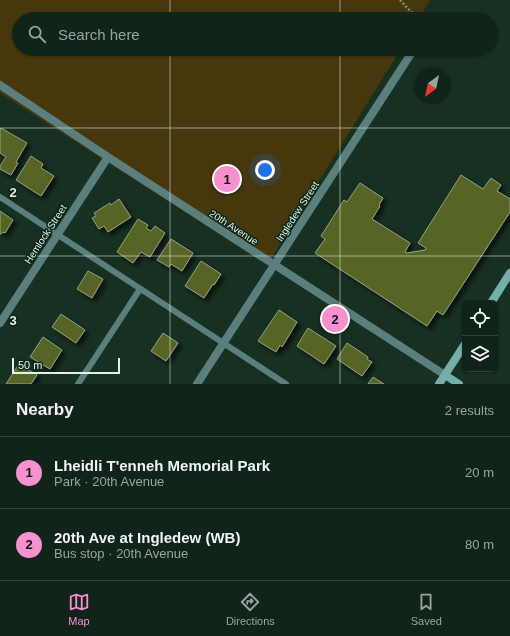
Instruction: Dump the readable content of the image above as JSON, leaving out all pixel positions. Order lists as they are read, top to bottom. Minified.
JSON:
{"streets":{"main road":["20th Avenue"],"street":["Ingledew Street","Hemlock Street"]},"crossings":[["Ingledew Street","20th Avenue"],["20th Avenue","Hemlock Street"]],"scale_bar":"50 m","north":"bottom left","page":{"search":"Search here","pins":["1","2"],"scale":"50 m","heading":["Nearby","2 results"],"list":[{"mark":"1","name":"Lheidli T'enneh Memorial Park","note":"Park · 20th Avenue","value":"20 m"},{"mark":"2","name":"20th Ave at Ingledew (WB)","note":"Bus stop · 20th Avenue","value":"80 m"}],"nav":["Map","Directions","Saved"]},"grid":{"rows":["2","3"]}}
